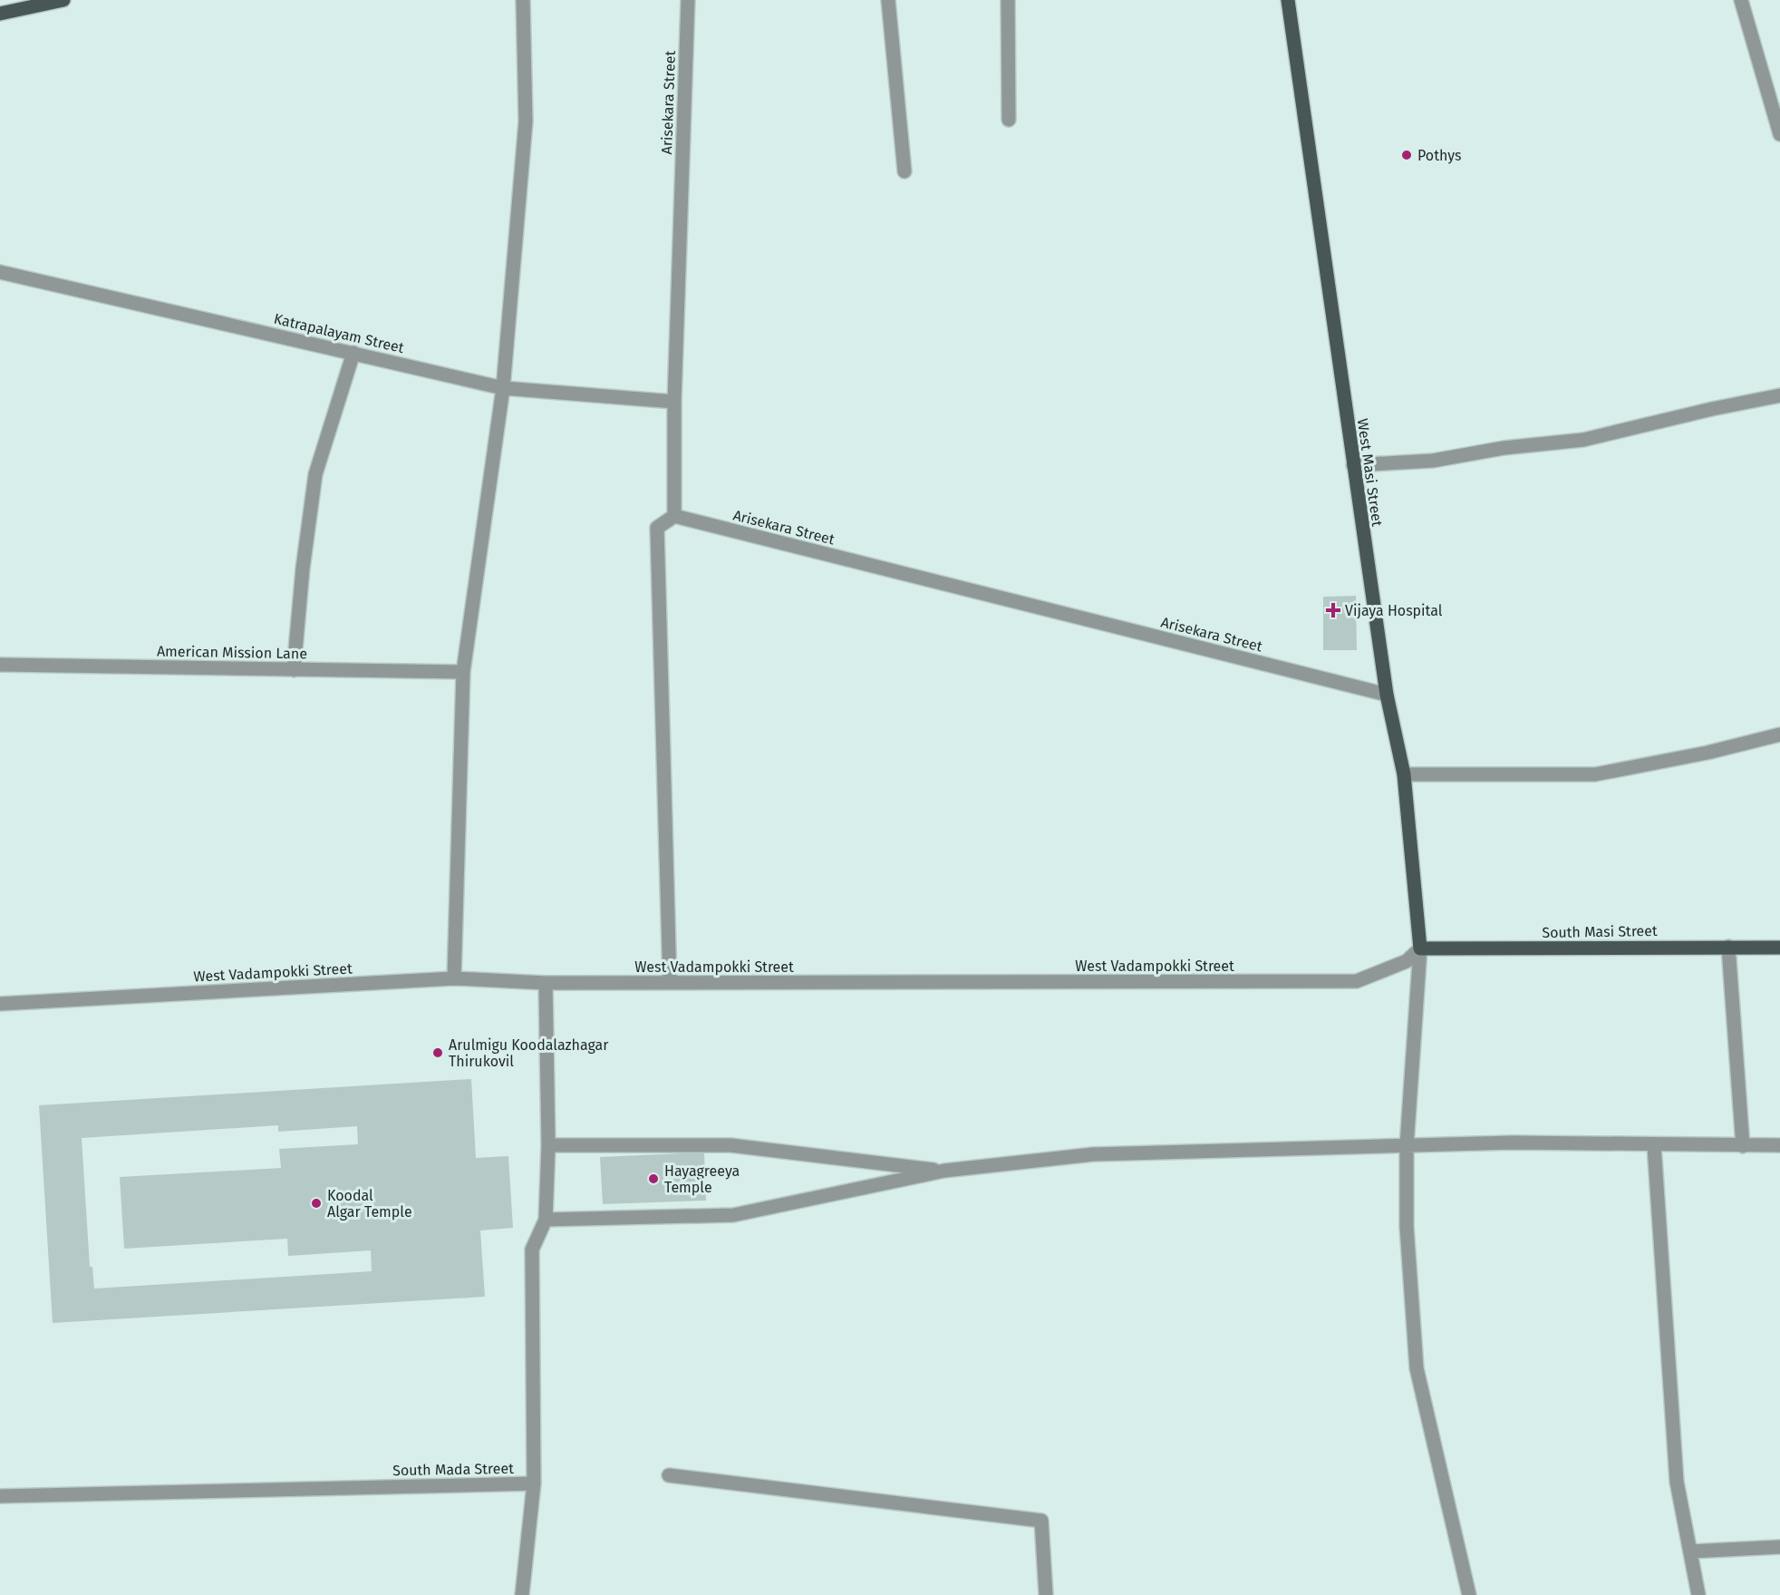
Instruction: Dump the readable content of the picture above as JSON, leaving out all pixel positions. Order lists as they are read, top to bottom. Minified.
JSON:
{"streets":{"main road":["West Masi Street","South Masi Street"],"street":["Arisekara Street","Katrapalayam Street","American Mission Lane","West Vadampokki Street","South Mada Street"]},"crossings":[["Arisekara Street","Katrapalayam Street"],["Arisekara Street","West Masi Street"],["West Masi Street","South Masi Street"],["West Masi Street","West Vadampokki Street"],["South Masi Street","West Vadampokki Street"],["West Vadampokki Street","South Mada Street"]],"places":{"other":["Pothys","Arulmigu Koodalazhagar Thirukovil","Hayagreeya Temple","Koodal Algar Temple"],"health":["Vijaya Hospital"]}}
